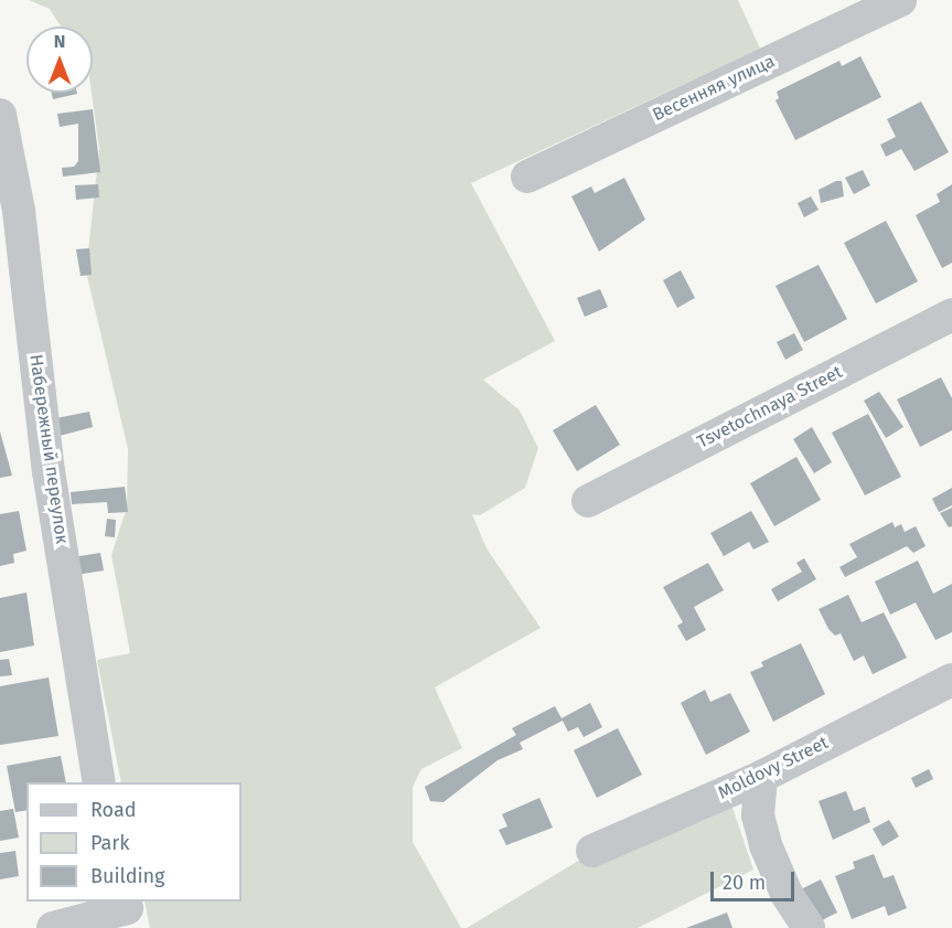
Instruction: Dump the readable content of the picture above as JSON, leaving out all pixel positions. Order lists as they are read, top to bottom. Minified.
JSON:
{"streets":{"street":["Весенняя улица","Tsvetochnaya Street","Набережный переулок","Moldovy Street"]},"legend":["Road","Park","Building"],"scale_bar":"20 m","north":"top"}
